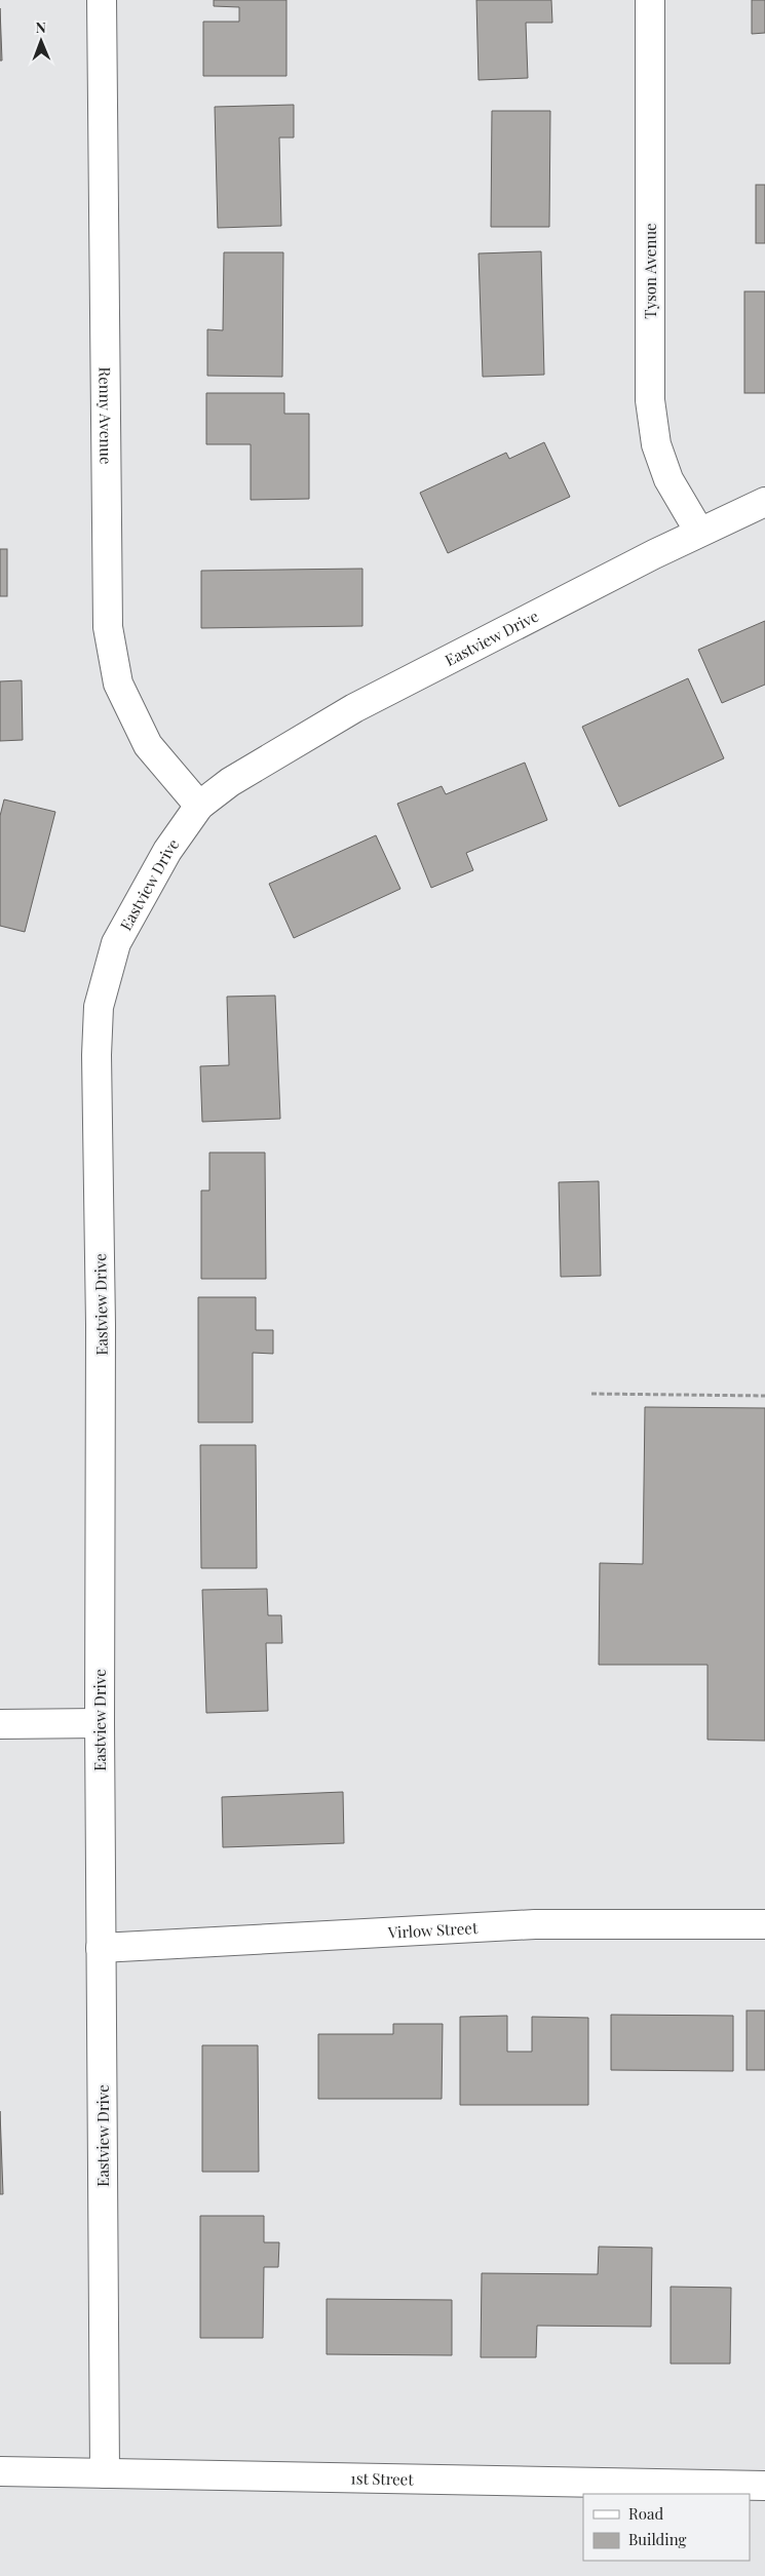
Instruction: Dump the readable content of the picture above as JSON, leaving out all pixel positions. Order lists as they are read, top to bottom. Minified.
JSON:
{"streets":{"street":["Tyson Avenue","Renny Avenue","Eastview Drive","Virlow Street","1st Street"]},"crossings":[["Tyson Avenue","Eastview Drive"],["Renny Avenue","Eastview Drive"],["Eastview Drive","Virlow Street"],["Eastview Drive","1st Street"]],"legend":["Road","Building"],"north":"top"}
